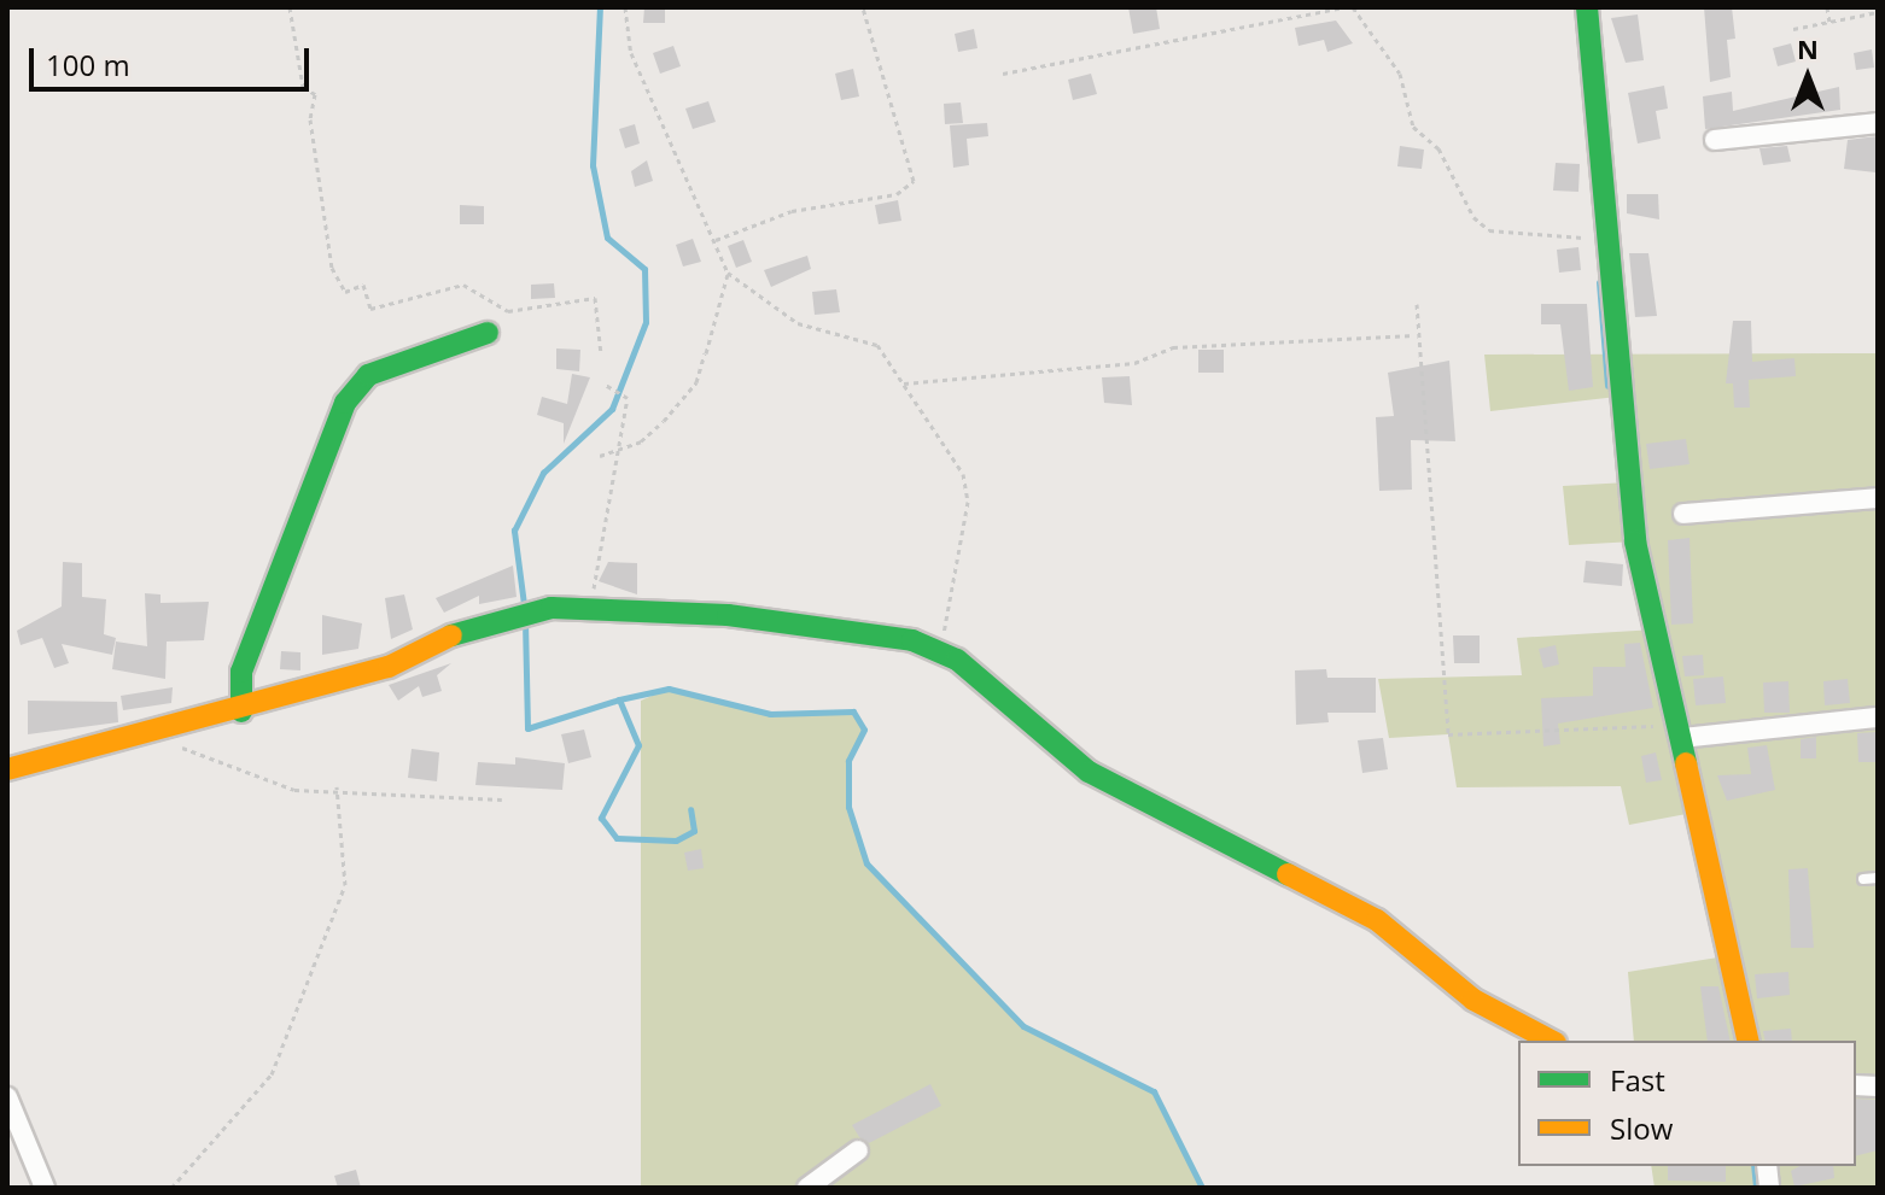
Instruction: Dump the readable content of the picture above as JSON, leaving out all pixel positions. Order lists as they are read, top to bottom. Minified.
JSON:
{"legend":["Fast","Slow"],"scale_bar":"100 m","north":"top"}
